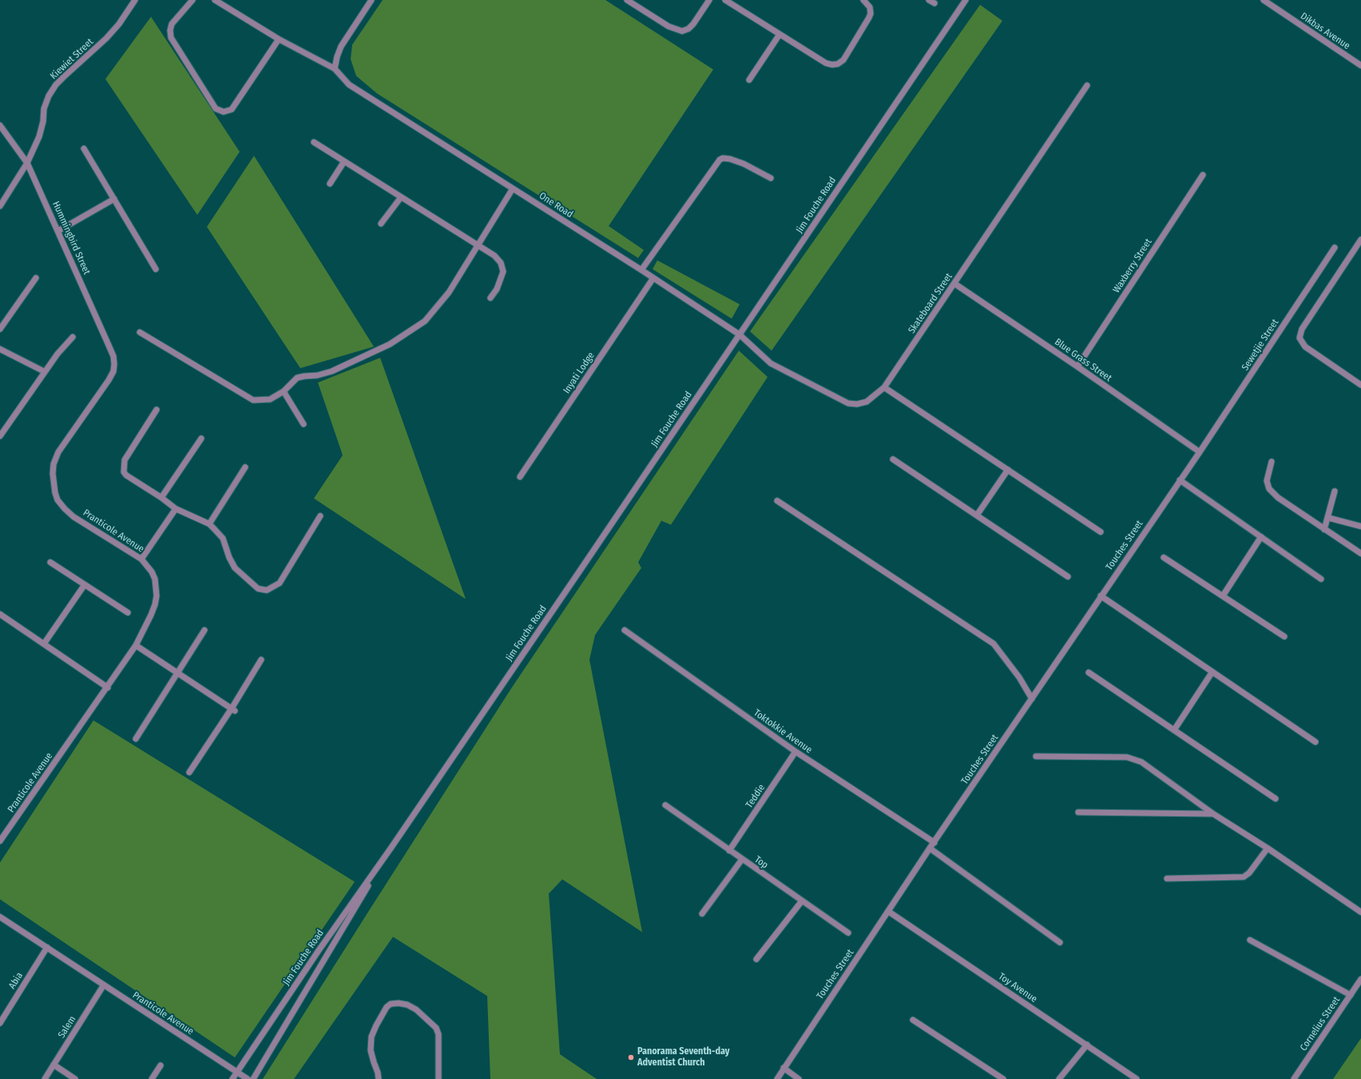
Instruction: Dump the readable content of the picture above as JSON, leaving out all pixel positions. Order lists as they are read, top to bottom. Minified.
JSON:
{"streets":{"street":["Dikbas Avenue","Kiewiet Street","One Road","Jim Fouche Road","Hummingbird Street","Waxberry Street","Skateboard Street","Sewetjie Street","Blue Grass Street","Inyati Lodge","Pranticole Avenue","Touches Street","Toktokkie Avenue","Teddie","Top","Abia","Toy Avenue","Cornelius Street","Salem"]},"crossings":[["Kiewiet Street","Hummingbird Street"],["One Road","Jim Fouche Road"],["One Road","Skateboard Street"],["One Road","Inyati Lodge"],["Jim Fouche Road","Skateboard Street"],["Jim Fouche Road","Pranticole Avenue"],["Hummingbird Street","Pranticole Avenue"],["Waxberry Street","Blue Grass Street"],["Skateboard Street","Blue Grass Street"],["Sewetjie Street","Blue Grass Street"],["Sewetjie Street","Touches Street"],["Blue Grass Street","Touches Street"],["Pranticole Avenue","Abia"],["Pranticole Avenue","Salem"],["Touches Street","Toktokkie Avenue"],["Touches Street","Toy Avenue"],["Toktokkie Avenue","Teddie"],["Teddie","Top"]],"places":["Panorama Seventh-day Adventist Church"]}
